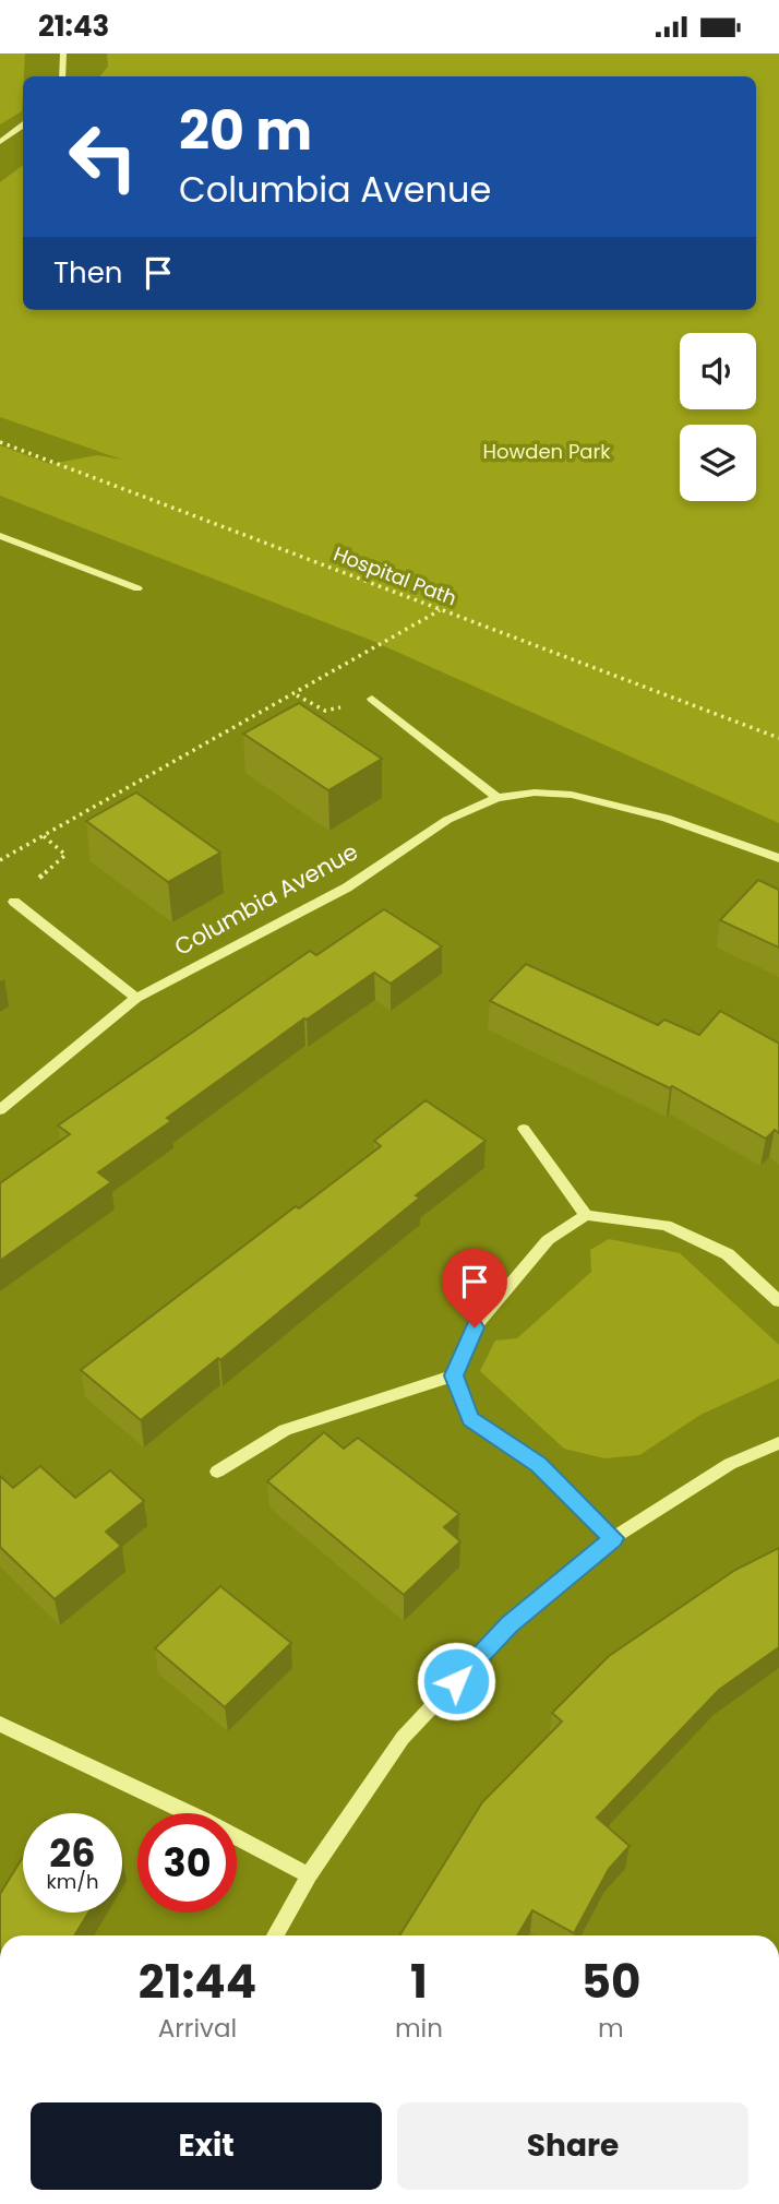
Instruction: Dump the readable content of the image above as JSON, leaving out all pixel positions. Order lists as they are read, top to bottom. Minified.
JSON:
{"streets":{"street":["Columbia Avenue"],"path":["Hospital Path"]},"parks":["Howden Park"],"page":{"status":"21:43","turn":["20 m","Columbia Avenue"],"then":"Then","speed":"26 km/h","limit":"30","eta":["21:44","Arrival","1","min","50","m"],"buttons":["Exit","Share"]}}
